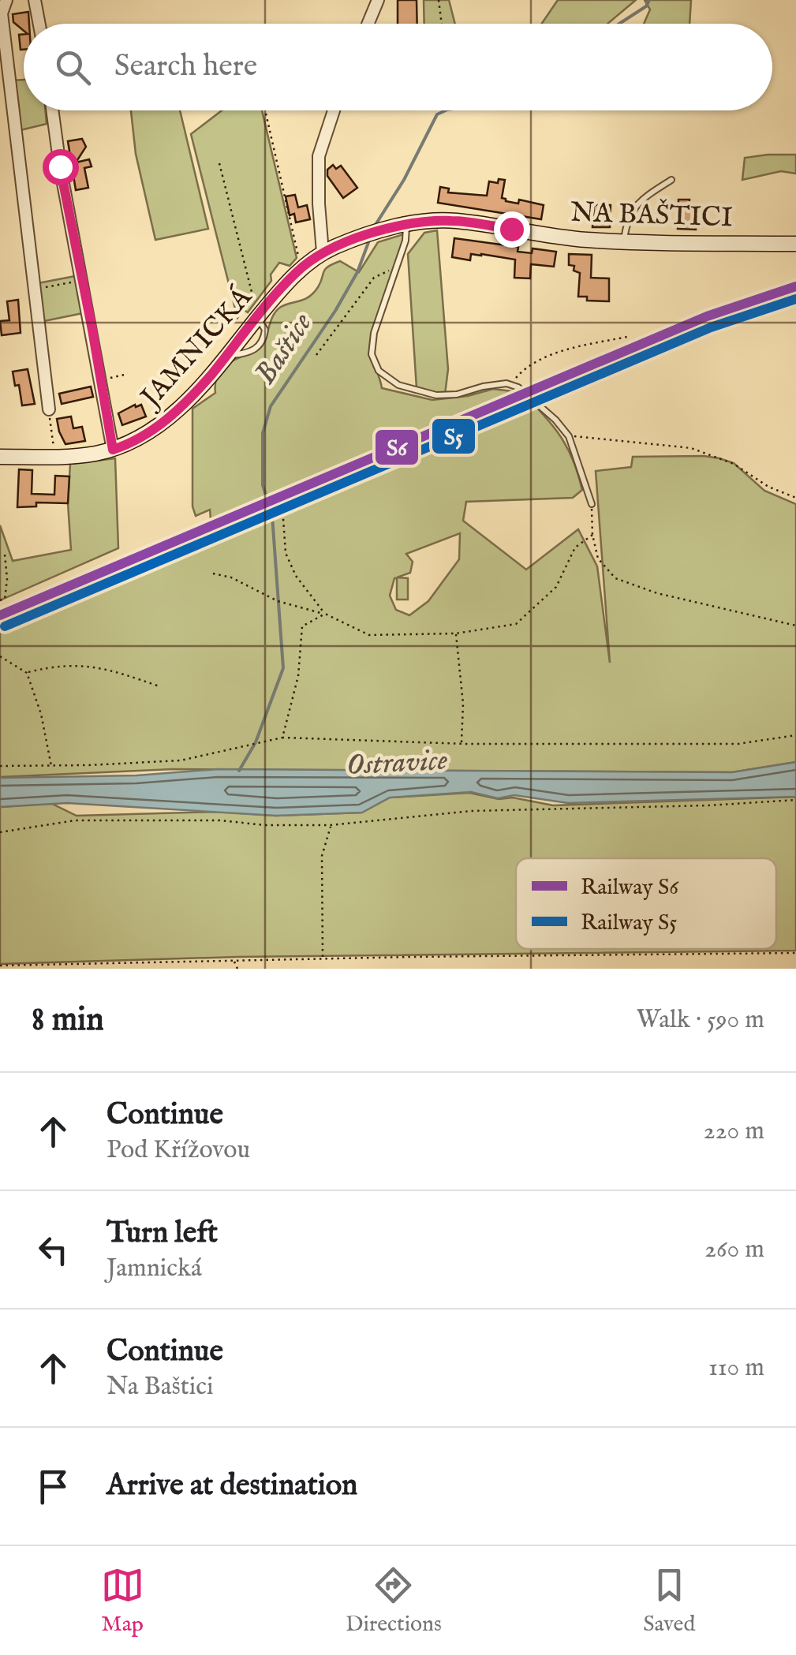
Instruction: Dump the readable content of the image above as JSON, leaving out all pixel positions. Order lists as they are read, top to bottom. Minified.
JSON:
{"streets":{"main road":["NA BAŠTICI","JAMNICKÁ"]},"crossings":[["NA BAŠTICI","JAMNICKÁ"]],"water":["Baštice","Ostravice"],"lines":["rail line S6","rail line S5"],"legend":["Railway S6","Railway S5"],"page":{"search":"Search here","heading":["8 min","Walk · 590 m"],"list":[["Continue","Pod Křížovou","220 m"],["Turn left","Jamnická","260 m"],["Continue","Na Baštici","110 m"],"Arrive at destination"],"nav":["Map","Directions","Saved"]}}
